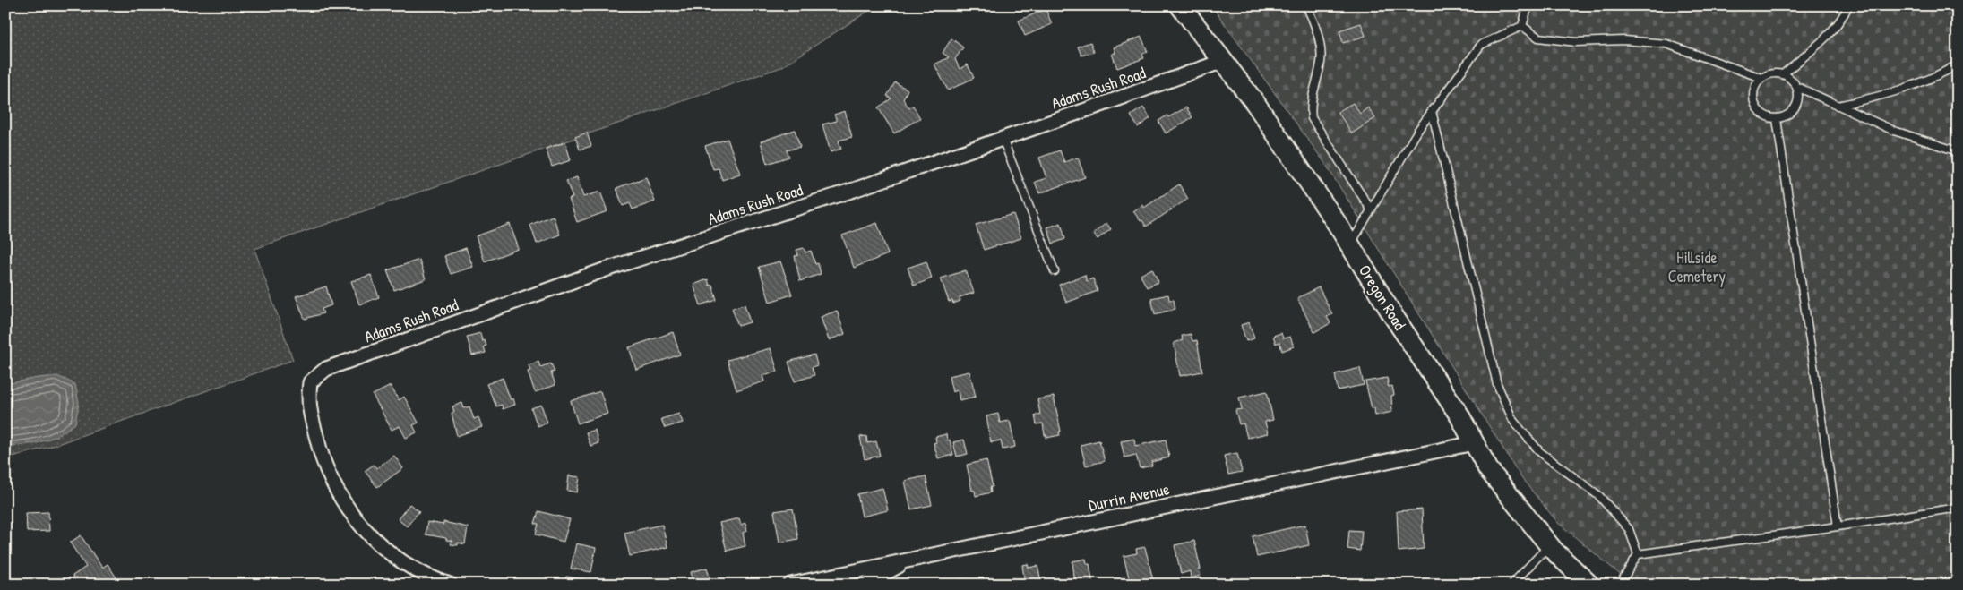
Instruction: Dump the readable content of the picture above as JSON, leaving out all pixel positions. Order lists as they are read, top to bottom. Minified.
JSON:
{"streets":{"street":["Adams Rush Road","Oregon Road","Durrin Avenue"]},"crossings":[["Adams Rush Road","Oregon Road"],["Oregon Road","Durrin Avenue"]],"parks":["Hillside Cemetery"]}
